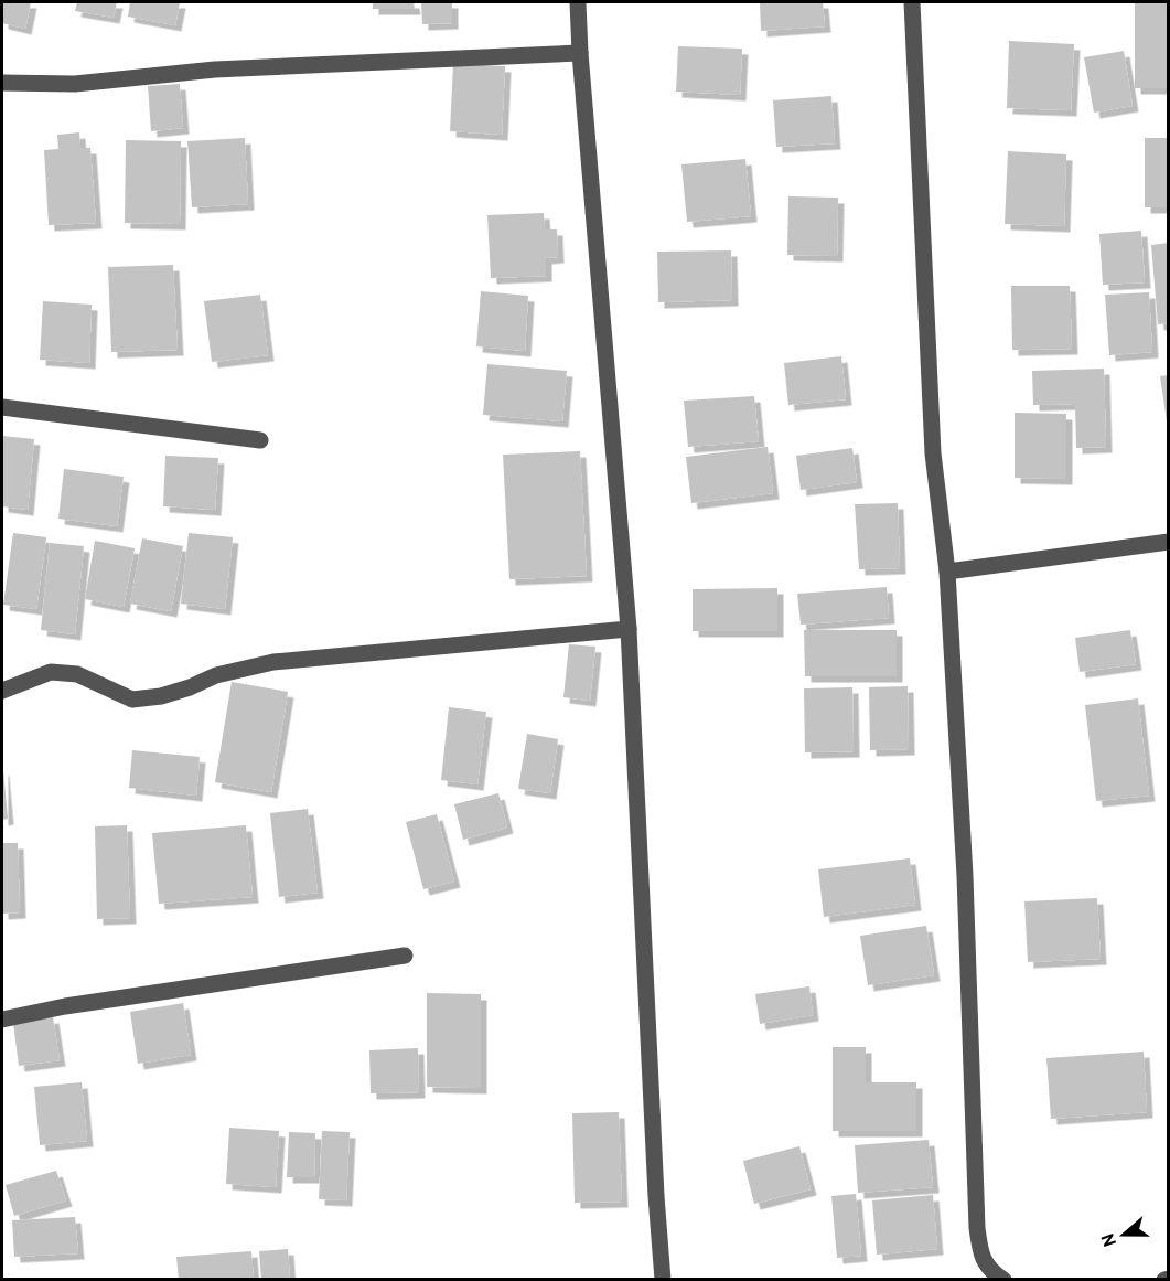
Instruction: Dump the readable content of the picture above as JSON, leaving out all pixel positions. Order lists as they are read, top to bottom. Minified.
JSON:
{"north":"left"}
